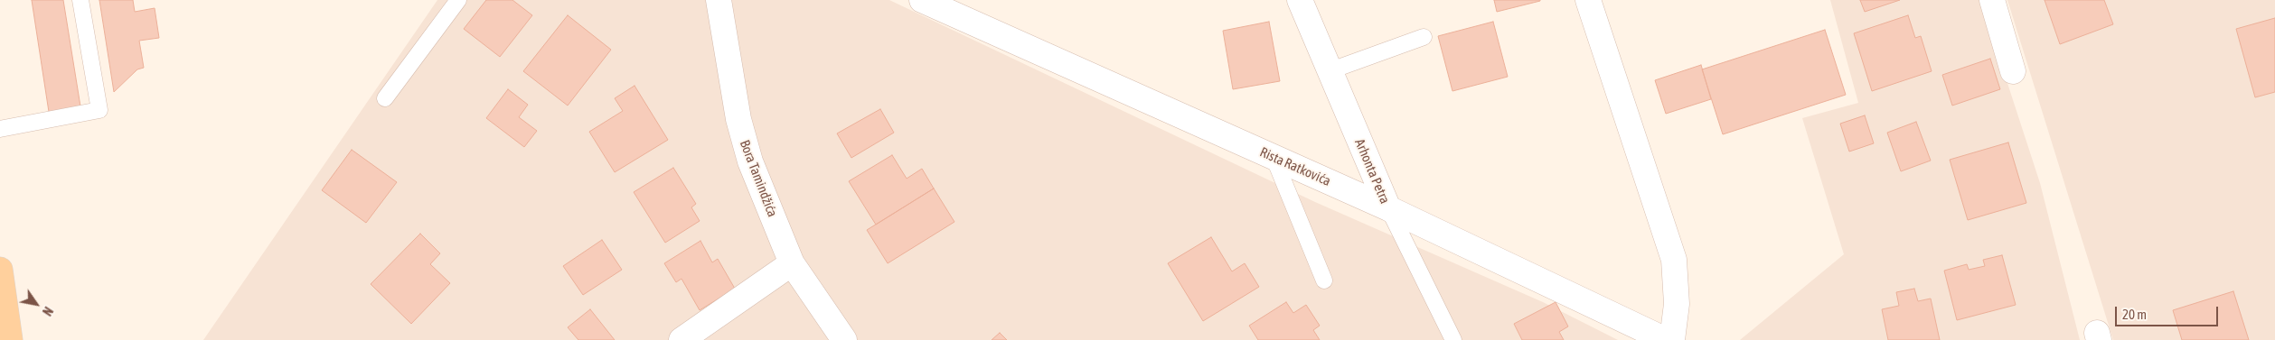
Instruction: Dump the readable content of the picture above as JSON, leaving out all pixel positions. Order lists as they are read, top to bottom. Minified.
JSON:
{"streets":{"street":["Rista Ratkovića","Arhonta Petra","Bora Tamindžića"]},"crossings":[["Rista Ratkovića","Arhonta Petra"]],"scale_bar":"20 m","north":"bottom right"}
